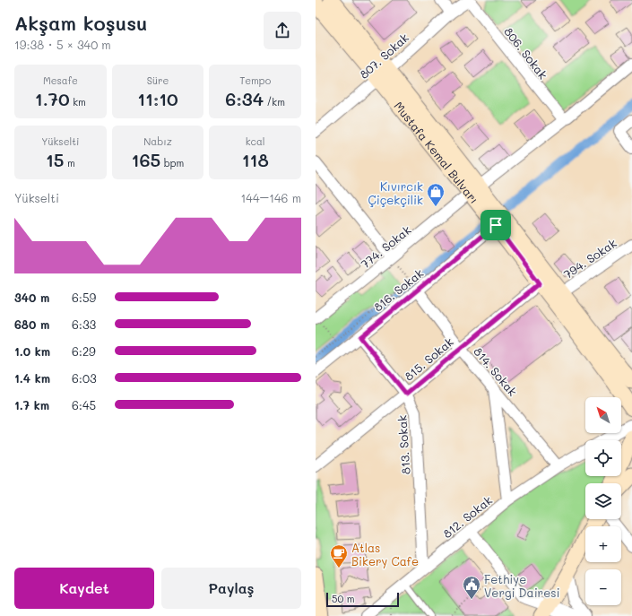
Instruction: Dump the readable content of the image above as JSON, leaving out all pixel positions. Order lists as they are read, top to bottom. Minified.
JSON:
{"streets":{"main road":["Mustafa Kemal Bulvarı"],"street":["806. Sokak","807. Sokak","774. Sokak","794. Sokak","816. Sokak","815. Sokak","814. Sokak","813. Sokak","812. Sokak"]},"crossings":[["806. Sokak","807. Sokak"],["806. Sokak","774. Sokak"],["807. Sokak","Mustafa Kemal Bulvarı"],["Mustafa Kemal Bulvarı","774. Sokak"],["Mustafa Kemal Bulvarı","794. Sokak"],["Mustafa Kemal Bulvarı","816. Sokak"],["Mustafa Kemal Bulvarı","815. Sokak"],["816. Sokak","814. Sokak"],["816. Sokak","813. Sokak"],["815. Sokak","814. Sokak"],["815. Sokak","813. Sokak"],["814. Sokak","812. Sokak"],["813. Sokak","812. Sokak"]],"places":{"shop":["Kıvırcık Çiçekçilik"],"cafe":["Atlas Bikery Cafe"],"public building":["Fethiye Vergi Dairesi"]},"scale_bar":"50 m","north":"top left","page":{"heading":["Akşam koşusu","19:38 · 5 × 340 m"],"stats":[["Mesafe","1.70 km"],["Süre","11:10"],["Tempo","6:34 /km"],["Yükselti","15 m"],["Nabız","165 bpm"],["kcal","118"]],"chart":["Yükselti","144–146 m"],"list":[{"name":"340 m","note":"6:59"},{"name":"680 m","note":"6:33"},{"name":"1.0 km","note":"6:29"},{"name":"1.4 km","note":"6:03"},{"name":"1.7 km","note":"6:45"}],"map_buttons":["+","−"],"buttons":["Kaydet","Paylaş"],"scale":"50 m"}}
